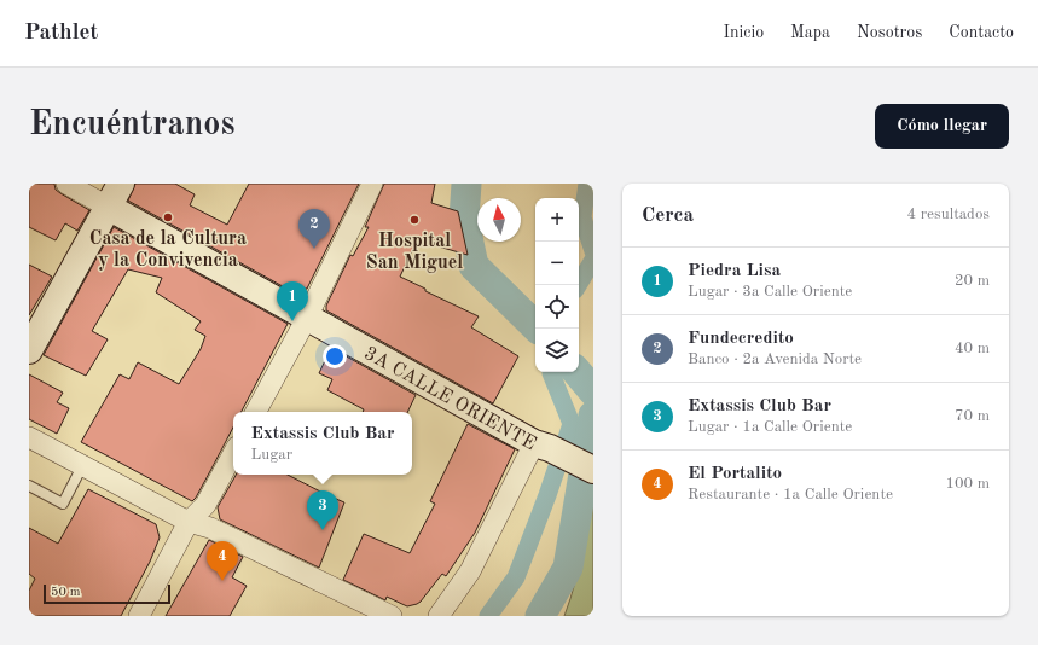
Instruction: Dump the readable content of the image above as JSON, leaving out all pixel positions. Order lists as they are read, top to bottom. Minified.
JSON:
{"streets":{"main road":["3A CALLE ORIENTE"]},"places":["Casa de la Cultura y la Convivencia","Hospital San Miguel"],"scale_bar":"50 m","north":"top","page":{"header":"Pathlet","nav":["Inicio","Mapa","Nosotros","Contacto"],"buttons":"Cómo llegar","title":"Encuéntranos","heading":["Cerca","4 resultados"],"map_buttons":["+","−"],"pins":["2","1","3","4"],"list":[{"mark":"1","name":"Piedra Lisa","note":"Lugar · 3a Calle Oriente","value":"20 m"},{"mark":"2","name":"Fundecredito","note":"Banco · 2a Avenida Norte","value":"40 m"},{"mark":"3","name":"Extassis Club Bar","note":"Lugar · 1a Calle Oriente","value":"70 m"},{"mark":"4","name":"El Portalito","note":"Restaurante · 1a Calle Oriente","value":"100 m"}],"popup":["Extassis Club Bar","Lugar"],"scale":"50 m"}}
